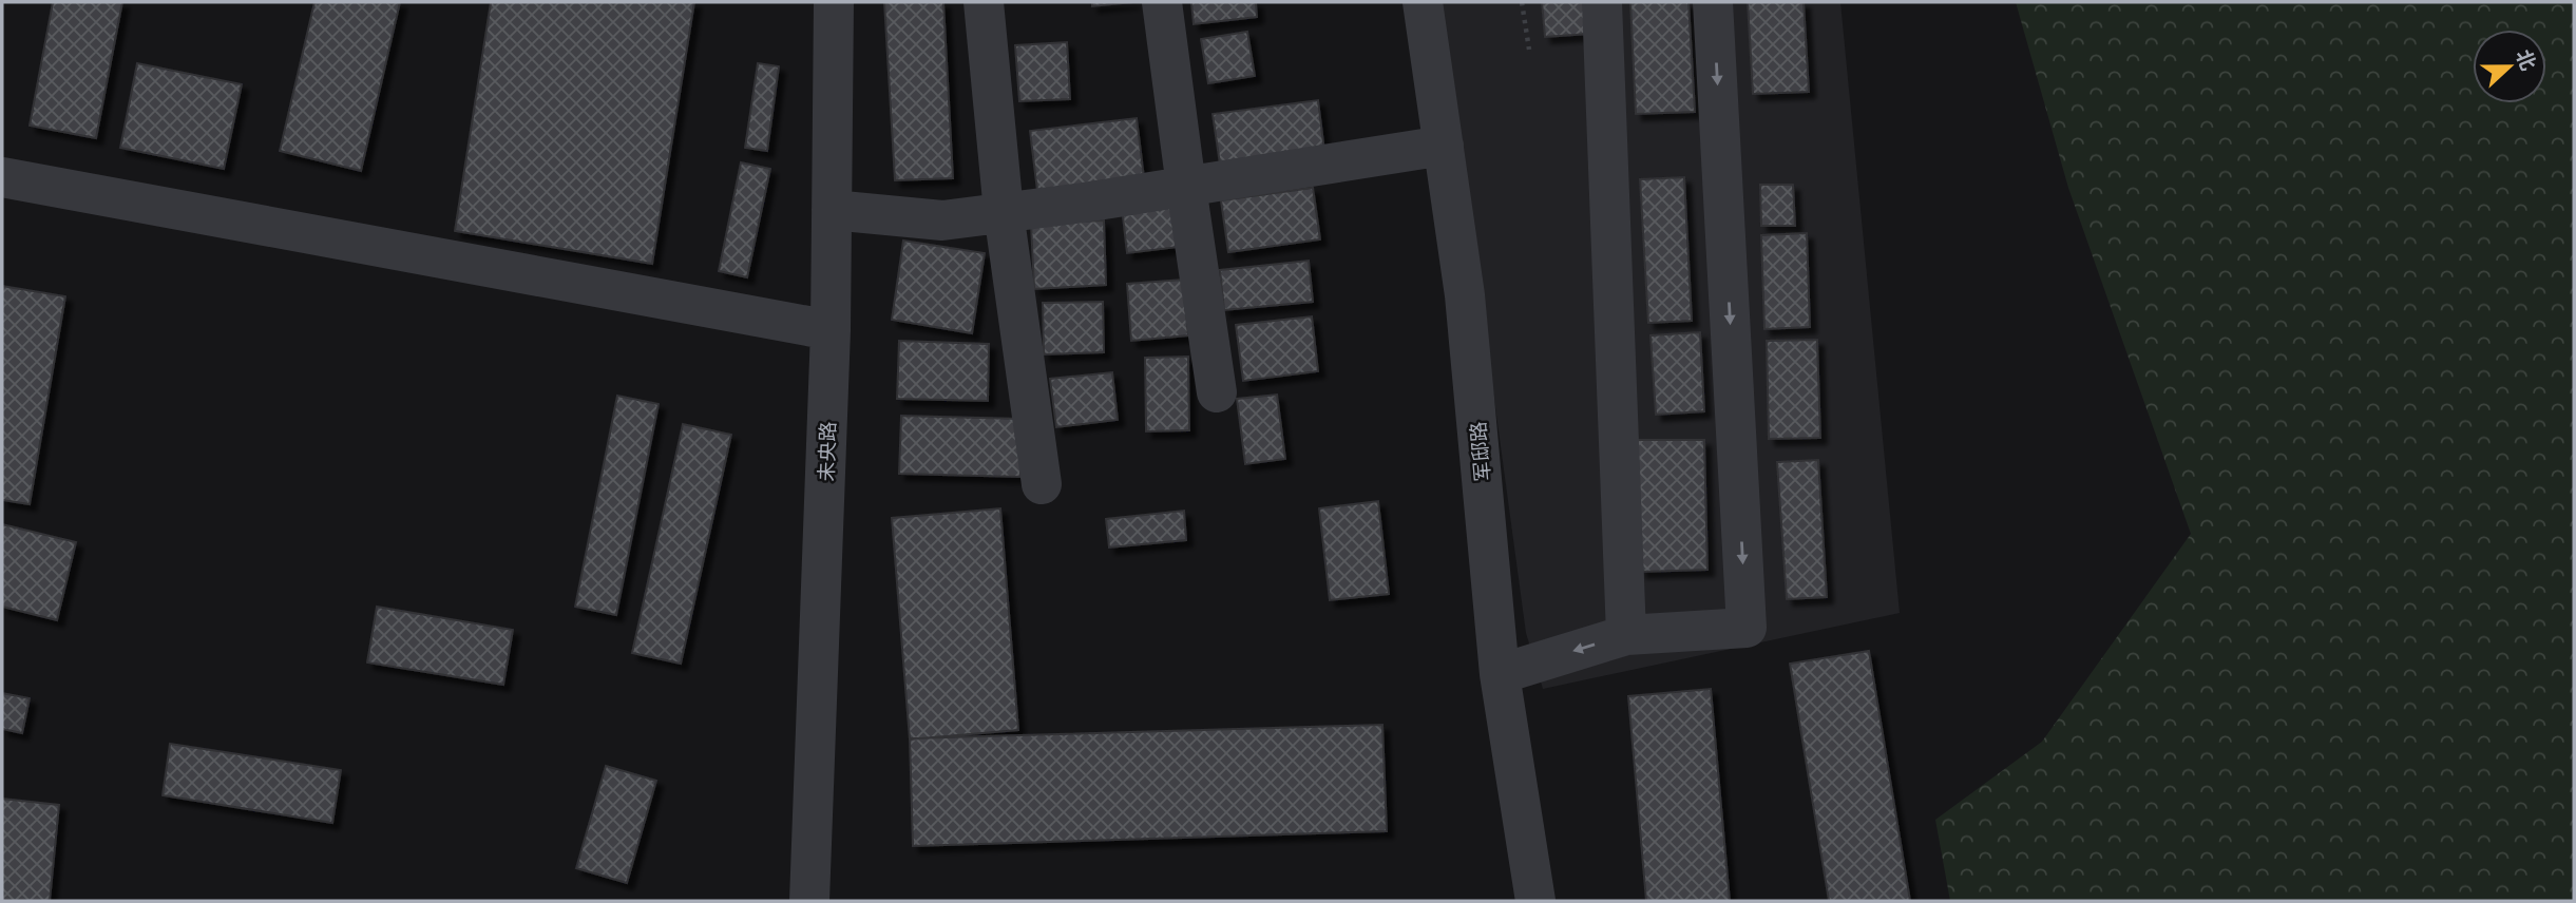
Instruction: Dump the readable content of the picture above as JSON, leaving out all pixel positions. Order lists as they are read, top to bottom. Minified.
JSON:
{"streets":{"street":["未央路","军邸路"]},"north":"right"}
